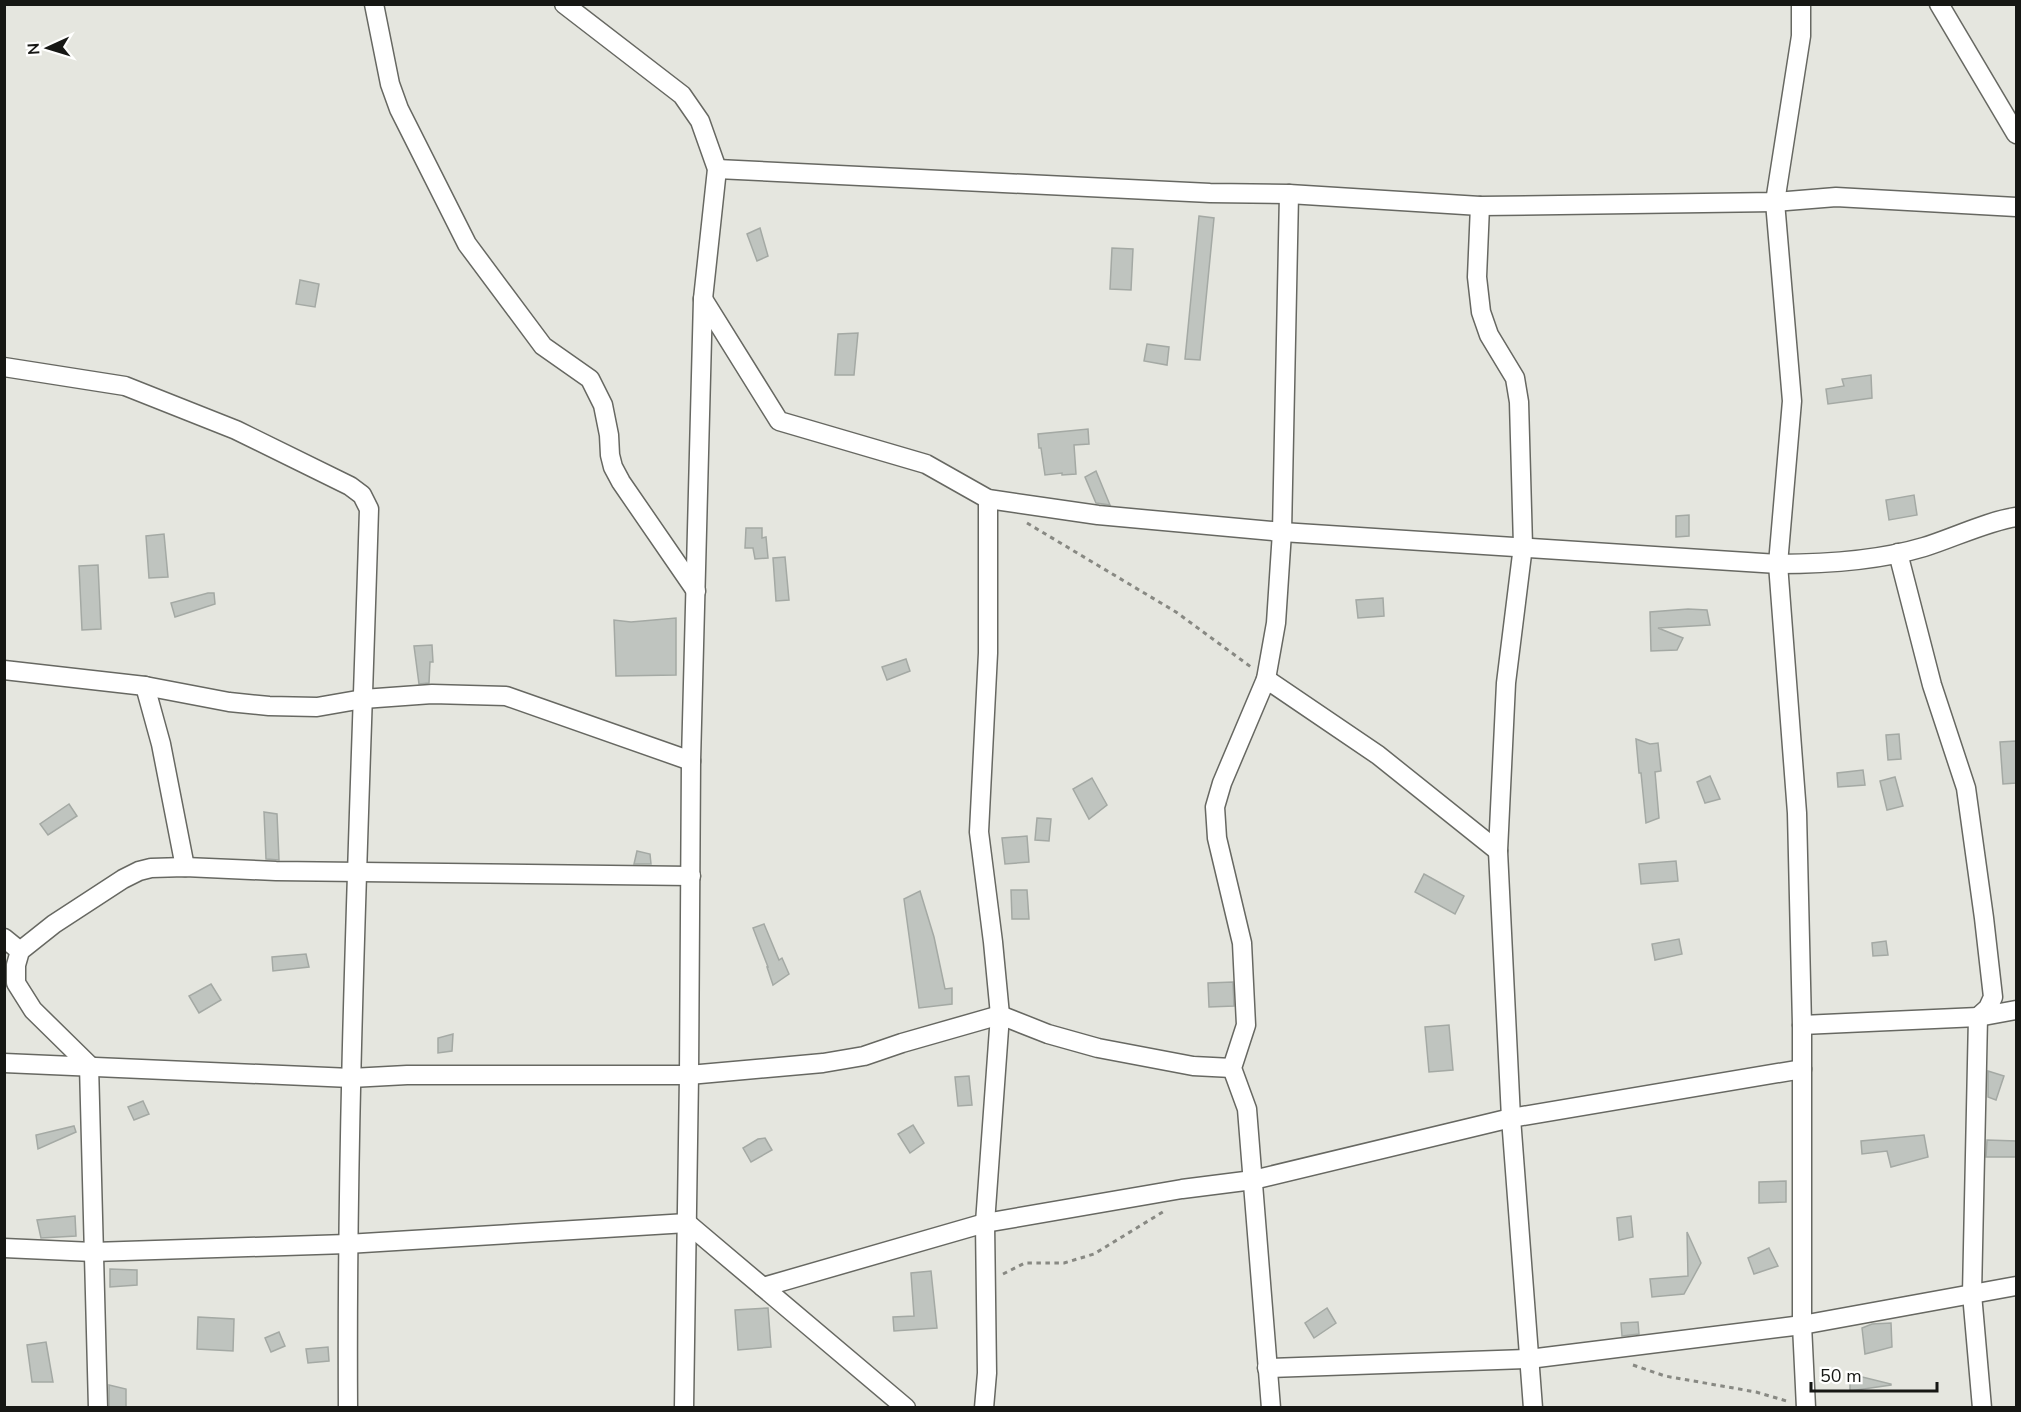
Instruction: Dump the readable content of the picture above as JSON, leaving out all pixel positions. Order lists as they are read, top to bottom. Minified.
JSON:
{"scale_bar":"50 m","north":"left"}
